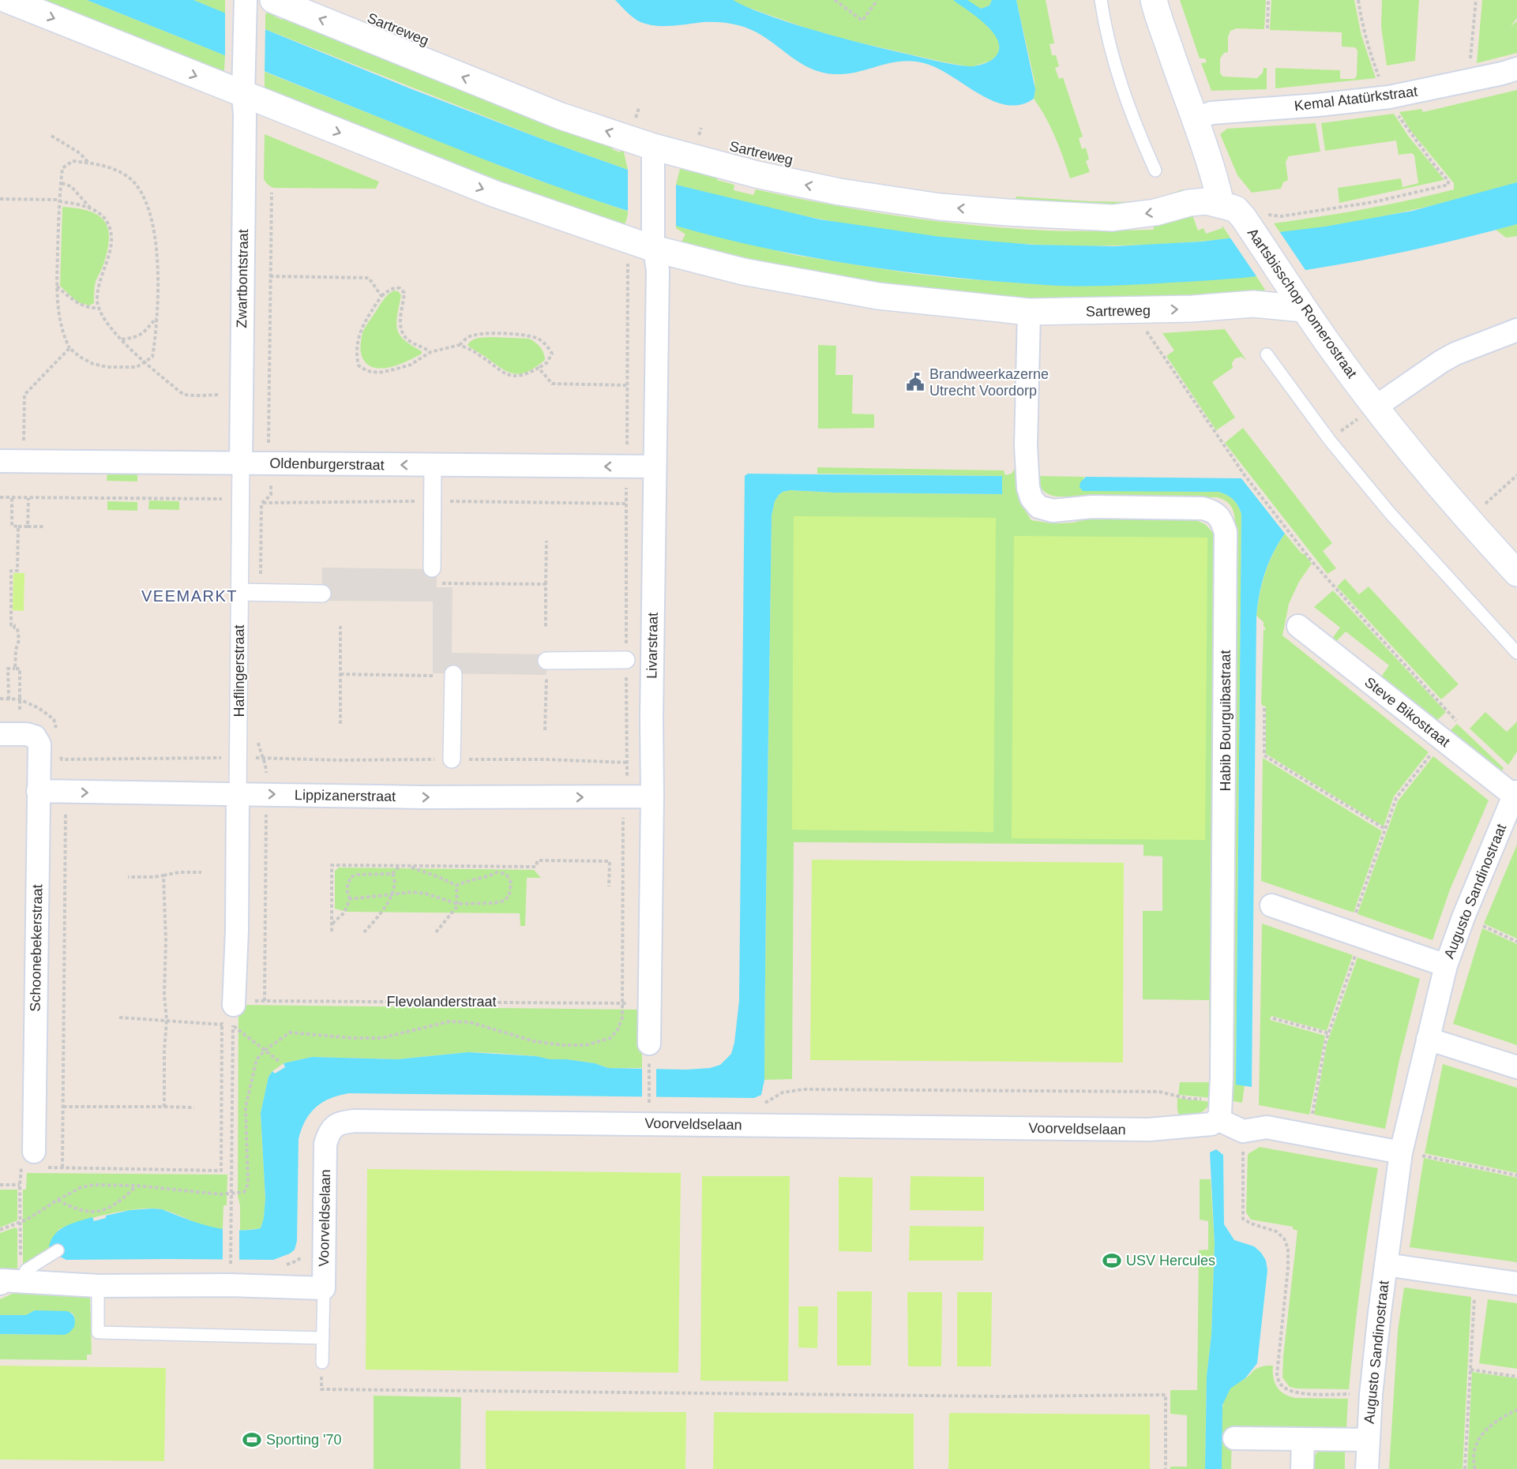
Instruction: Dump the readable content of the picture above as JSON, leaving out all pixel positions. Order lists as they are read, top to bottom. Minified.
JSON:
{"streets":{"street":["Sartreweg","Kemal Atatürkstraat","Zwartbontstraat","Aartsbisschop Romerostraat","Oldenburgerstraat","Livarstraat","Haflingerstraat","Steve Bikostraat","Habib Bourguibastraat","Lippizanerstraat","Augusto Sandinostraat","Schoonebekerstraat","Voorveldselaan"],"path":["Flevolanderstraat"]},"crossings":[["Sartreweg","Zwartbontstraat"],["Sartreweg","Aartsbisschop Romerostraat"],["Sartreweg","Livarstraat"],["Sartreweg","Habib Bourguibastraat"],["Zwartbontstraat","Oldenburgerstraat"],["Zwartbontstraat","Haflingerstraat"],["Oldenburgerstraat","Livarstraat"],["Oldenburgerstraat","Haflingerstraat"],["Livarstraat","Lippizanerstraat"],["Livarstraat","Flevolanderstraat"],["Haflingerstraat","Lippizanerstraat"],["Steve Bikostraat","Augusto Sandinostraat"],["Habib Bourguibastraat","Voorveldselaan"],["Lippizanerstraat","Schoonebekerstraat"]],"one_way":["Lippizanerstraat"],"districts":["VEEMARKT"],"places":{"public building":["Brandweerkazerne Utrecht Voordorp"],"sports":["USV Hercules","Sporting '70"]}}
